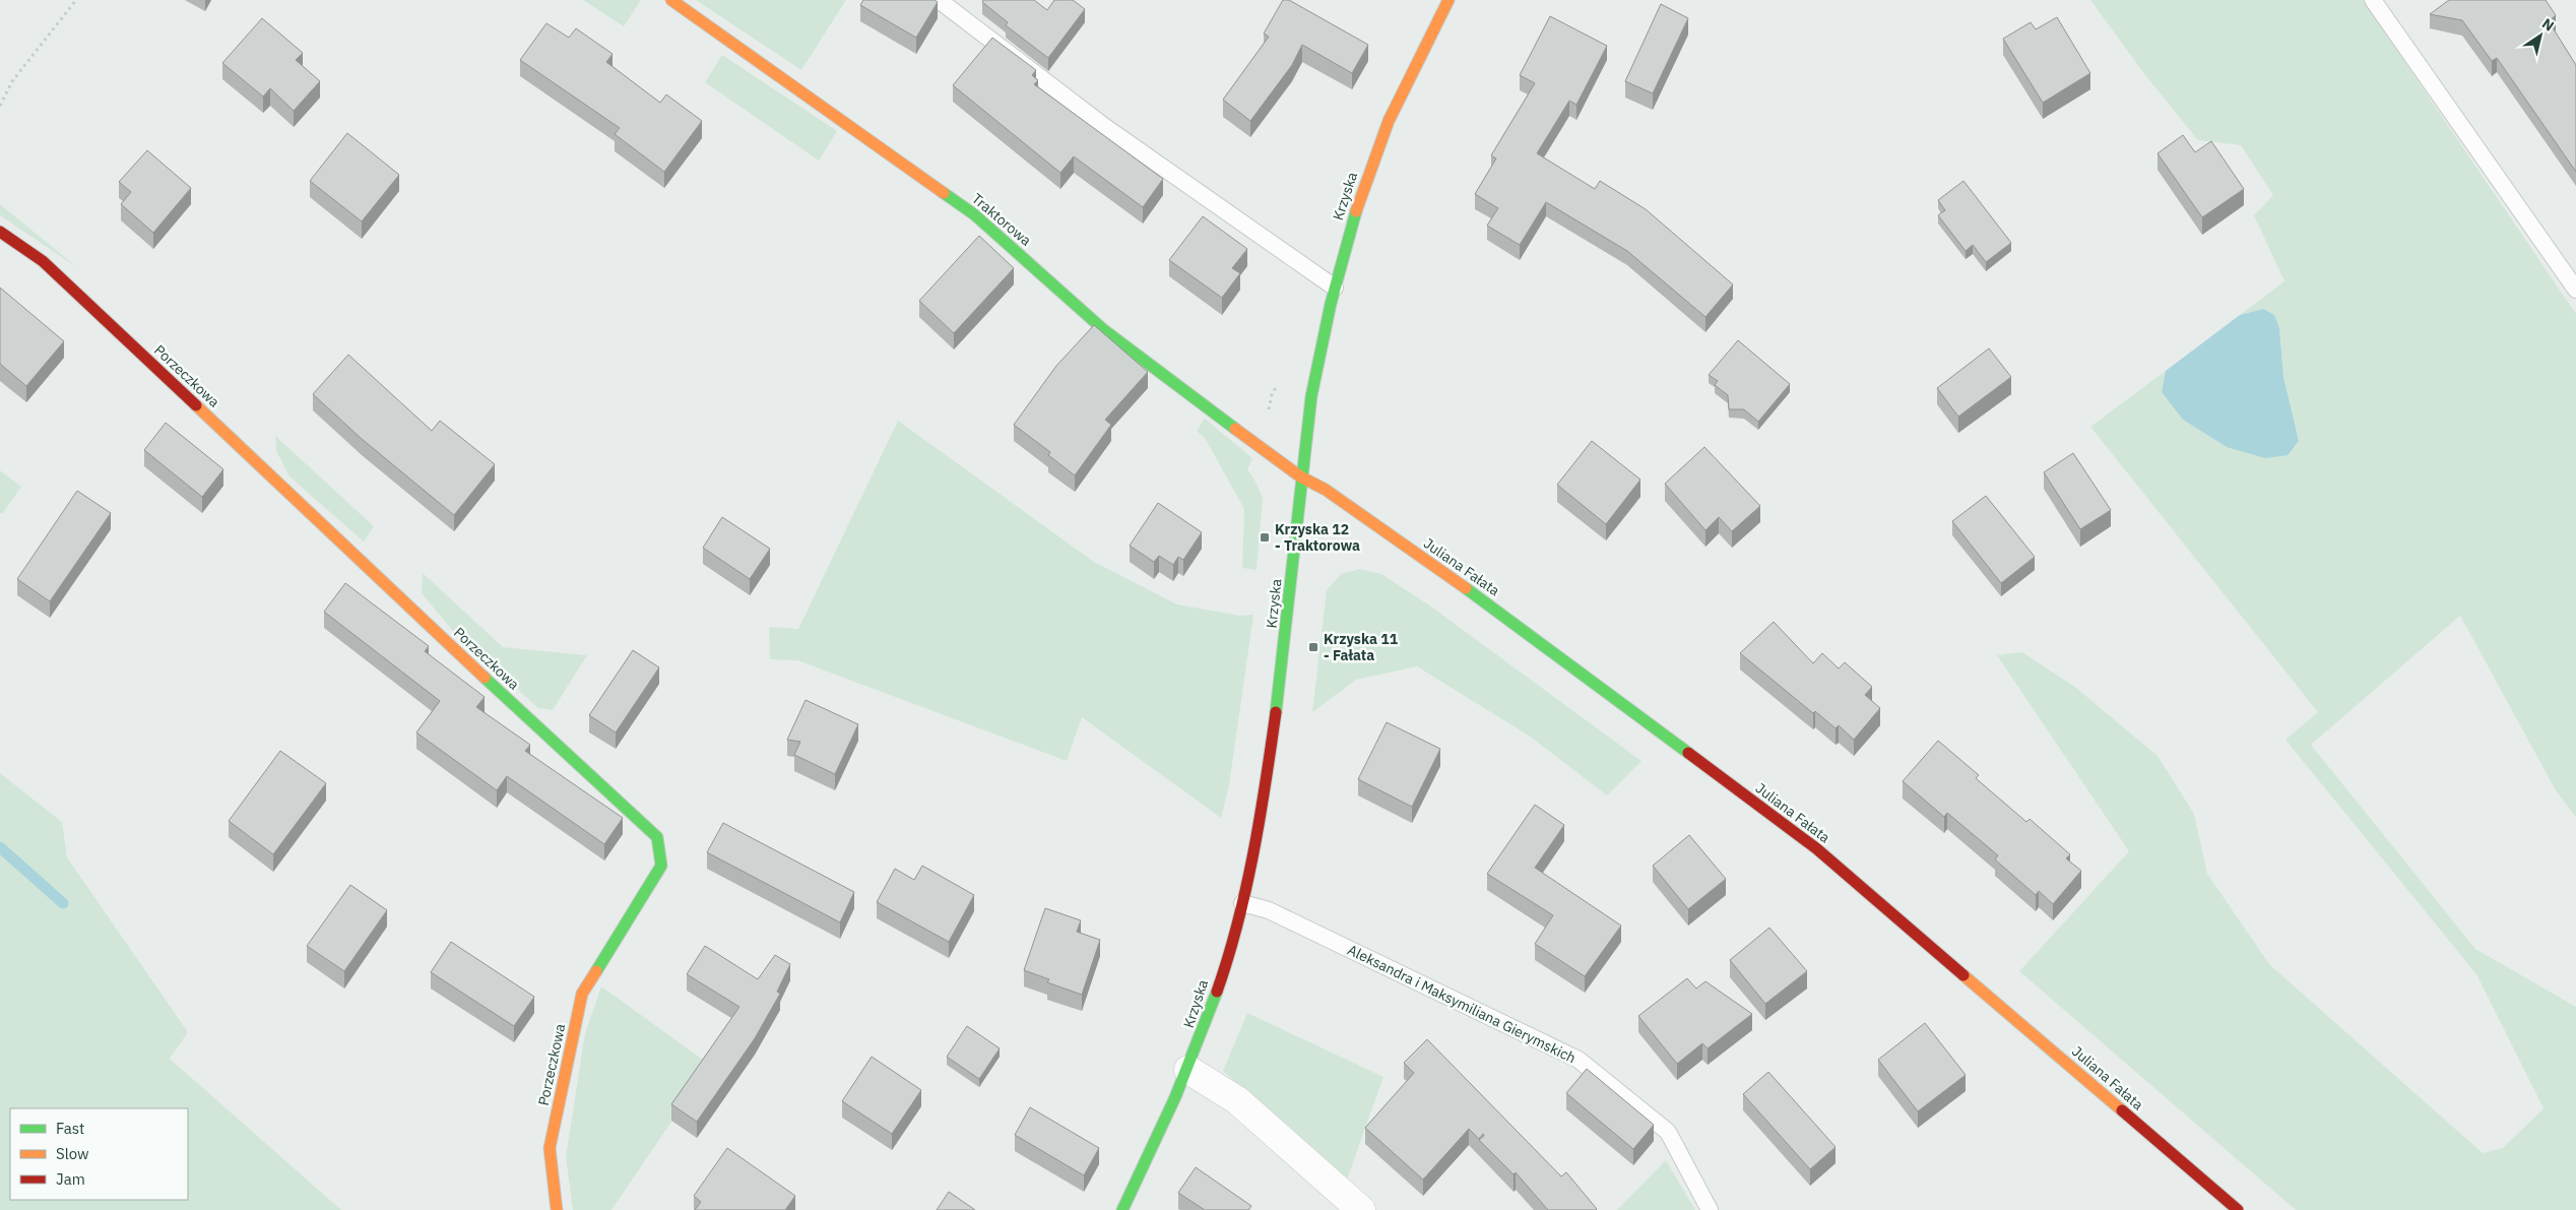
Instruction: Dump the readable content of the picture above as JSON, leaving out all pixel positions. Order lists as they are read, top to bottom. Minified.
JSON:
{"streets":{"street":["Krzyska","Traktorowa","Porzeczkowa","Juliana Fałata"],"lane":["Aleksandra i Maksymiliana Gierymskich"]},"crossings":[["Krzyska","Traktorowa"],["Krzyska","Juliana Fałata"],["Krzyska","Aleksandra i Maksymiliana Gierymskich"],["Traktorowa","Juliana Fałata"]],"places":{"transit":["Krzyska 12 - Traktorowa","Krzyska 11 - Fałata"]},"legend":["Fast","Slow","Jam"],"north":"top right"}
